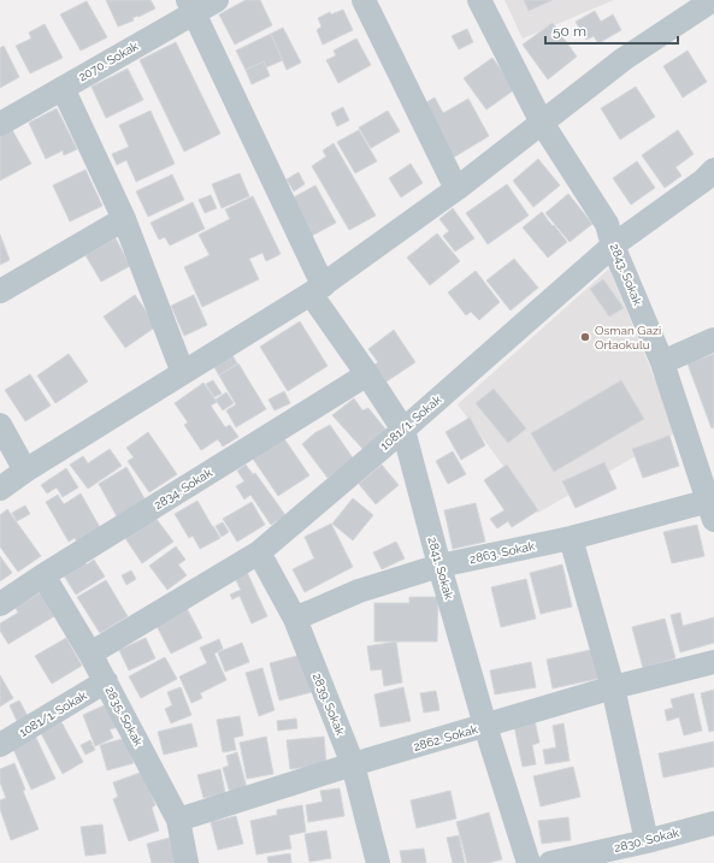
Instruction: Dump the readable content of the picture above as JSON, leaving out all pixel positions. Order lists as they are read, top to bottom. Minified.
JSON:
{"streets":{"street":["2070. Sokak","2843. Sokak","1081/1. Sokak","2834. Sokak","2863. Sokak","2841. Sokak","2839. Sokak","2835. Sokak","2862. Sokak","2830. Sokak"]},"crossings":[["2070. Sokak","2841. Sokak"],["2843. Sokak","1081/1. Sokak"],["2843. Sokak","2863. Sokak"],["1081/1. Sokak","2841. Sokak"],["1081/1. Sokak","2839. Sokak"],["1081/1. Sokak","2835. Sokak"],["2834. Sokak","2841. Sokak"],["2834. Sokak","2835. Sokak"],["2863. Sokak","2841. Sokak"],["2863. Sokak","2839. Sokak"],["2841. Sokak","2862. Sokak"],["2839. Sokak","2862. Sokak"],["2835. Sokak","2862. Sokak"]],"places":["Osman Gazi Ortaokulu"],"scale_bar":"50 m"}
